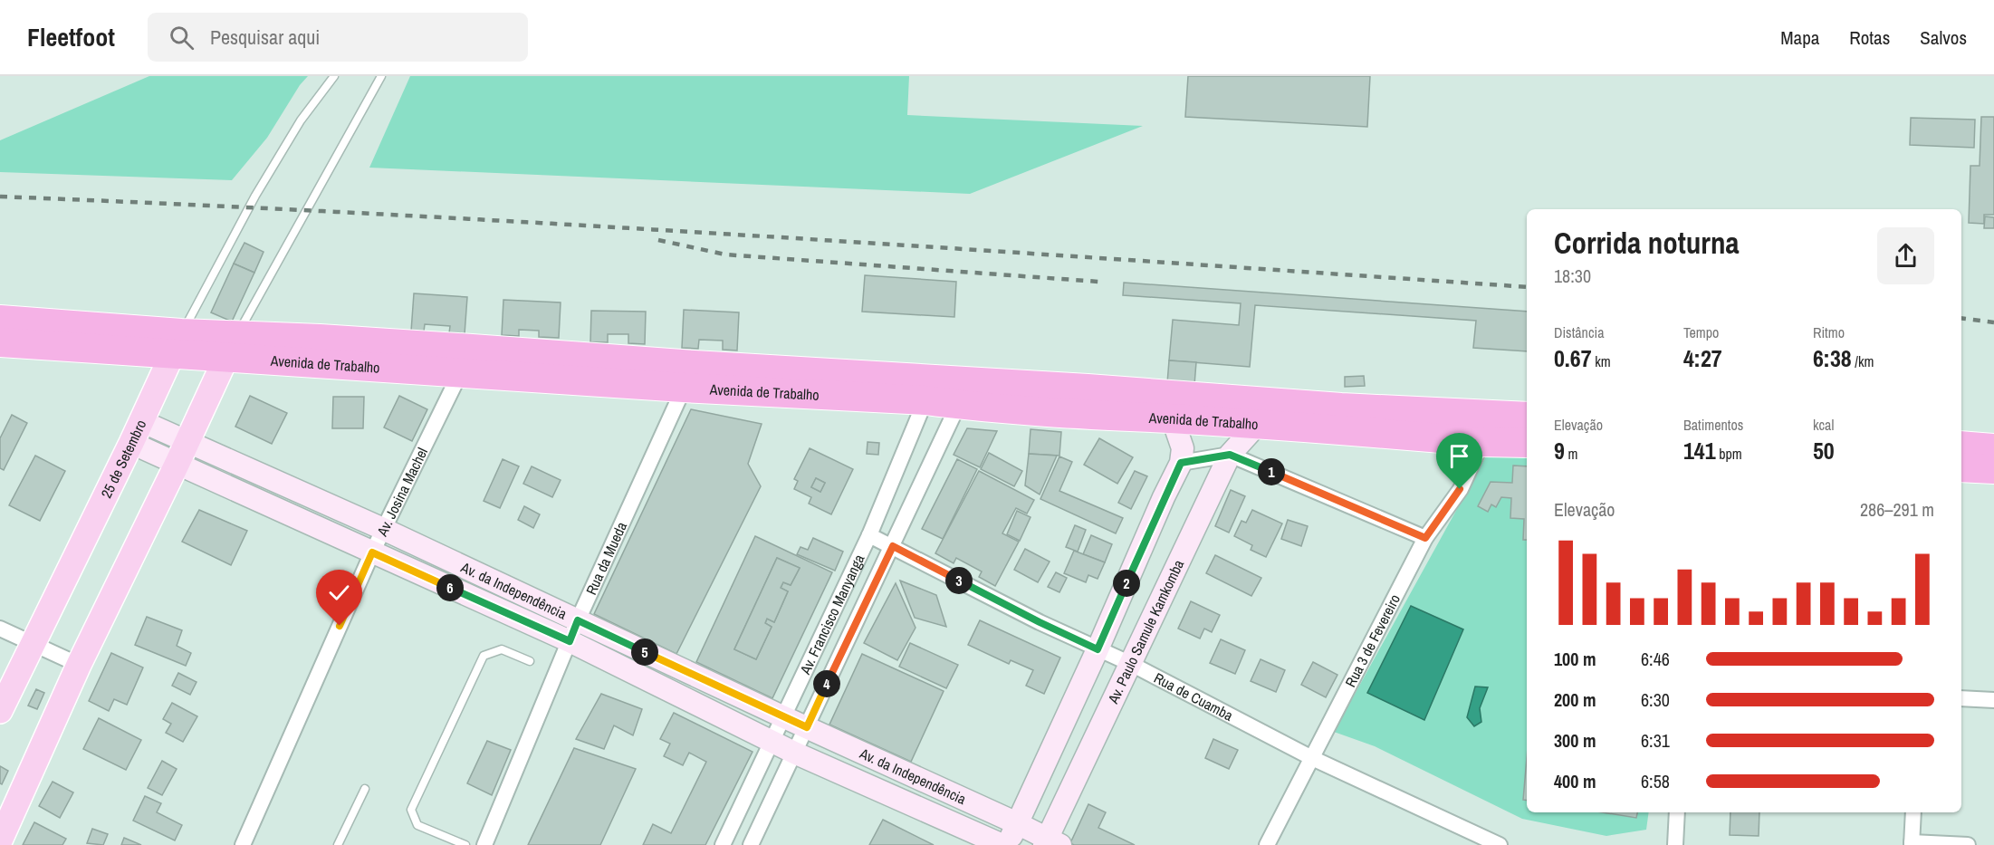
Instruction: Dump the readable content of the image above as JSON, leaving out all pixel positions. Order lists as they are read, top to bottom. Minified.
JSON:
{"streets":{"highway":["Avenida de Trabalho"],"main road":["25 de Setembro","Av. da Independência","Av. Paulo Samule Kamkomba"],"street":["Av. Josina Machel","Rua da Mueda","Av. Francisco Manyanga","Rua 3 de Fevereiro","Rua de Cuamba"]},"crossings":[["Avenida de Trabalho","25 de Setembro"],["Avenida de Trabalho","Av. Josina Machel"],["Avenida de Trabalho","Rua da Mueda"],["Avenida de Trabalho","Av. Francisco Manyanga"],["Avenida de Trabalho","Av. Paulo Samule Kamkomba"],["Avenida de Trabalho","Rua 3 de Fevereiro"],["25 de Setembro","Av. da Independência"],["Av. Josina Machel","Av. da Independência"],["Rua da Mueda","Av. da Independência"],["Av. da Independência","Av. Francisco Manyanga"],["Av. da Independência","Av. Paulo Samule Kamkomba"],["Av. Francisco Manyanga","Rua de Cuamba"],["Av. Paulo Samule Kamkomba","Rua de Cuamba"],["Rua 3 de Fevereiro","Rua de Cuamba"]],"page":{"header":"Fleetfoot","search":"Pesquisar aqui","nav":["Mapa","Rotas","Salvos"],"heading":["Corrida noturna","18:30"],"stats":[["Distância","0.67 km"],["Tempo","4:27"],["Ritmo","6:38 /km"],["Elevação","9 m"],["Batimentos","141 bpm"],["kcal","50"]],"pins":["1","3","2","6","5","4"],"chart":["Elevação","286–291 m"],"list":[{"name":"100 m","note":"6:46"},{"name":"200 m","note":"6:30"},{"name":"300 m","note":"6:31"},{"name":"400 m","note":"6:58"}]}}
